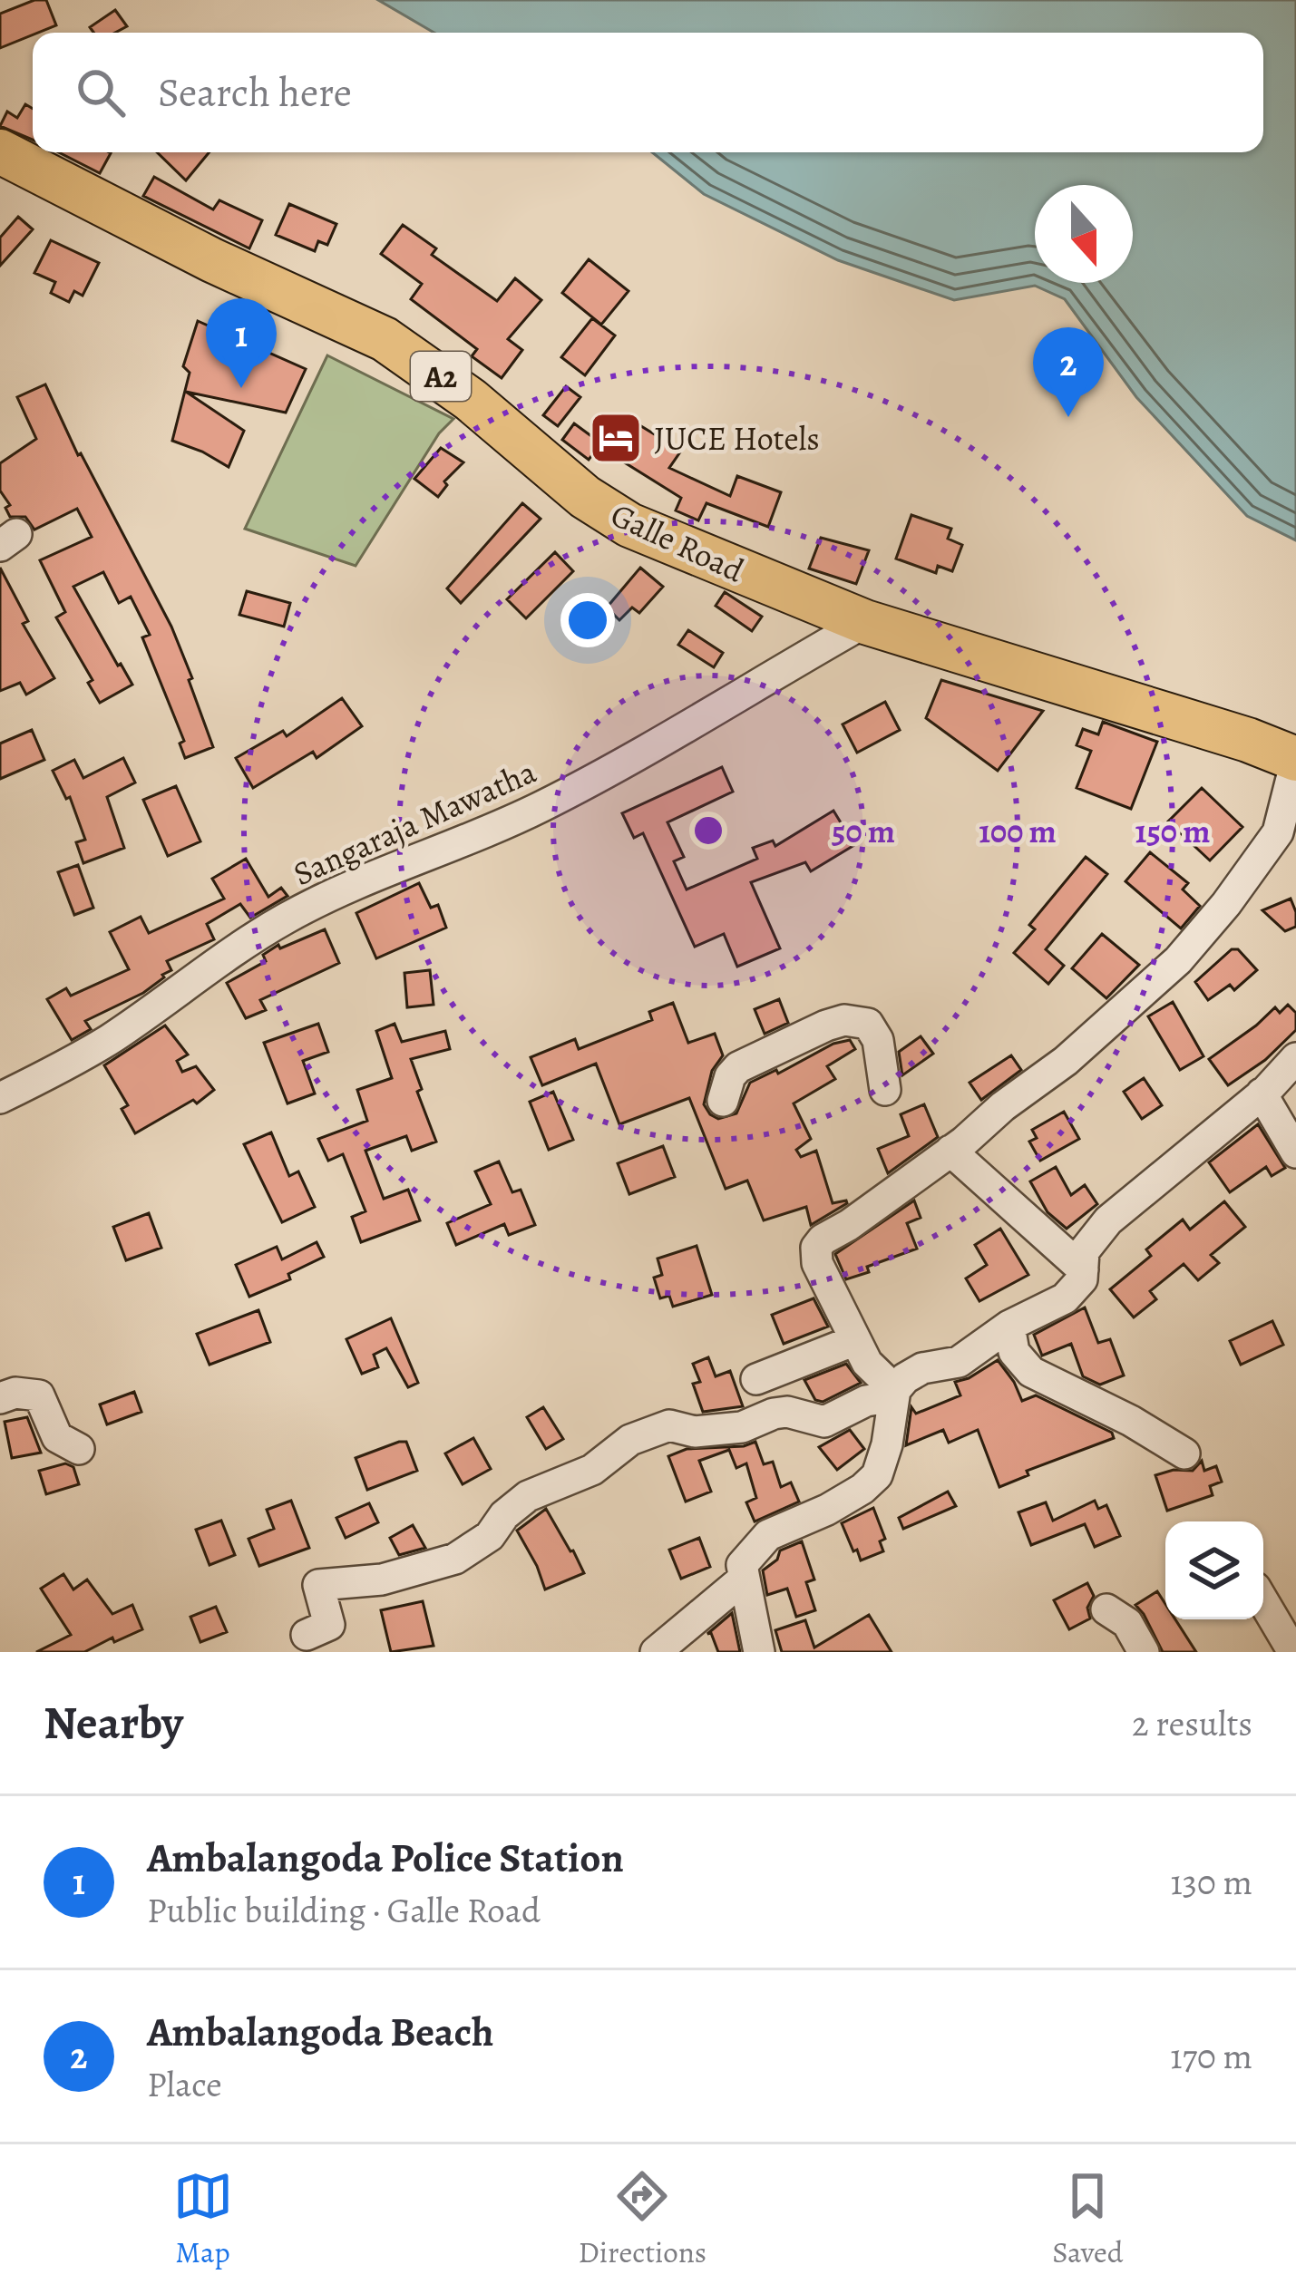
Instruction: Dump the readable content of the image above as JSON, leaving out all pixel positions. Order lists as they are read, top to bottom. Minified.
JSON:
{"streets":{"highway":["A2","Galle Road"],"street":["Sangaraja Mawatha"]},"crossings":[["Galle Road","Sangaraja Mawatha"]],"places":{"hotel":["JUCE Hotels"]},"north":"bottom","page":{"search":"Search here","pins":["1","2"],"heading":["Nearby","2 results"],"list":[{"mark":"1","name":"Ambalangoda Police Station","note":"Public building · Galle Road","value":"130 m"},{"mark":"2","name":"Ambalangoda Beach","note":"Place","value":"170 m"}],"nav":["Map","Directions","Saved"]},"rings":["50 m","100 m","150 m"]}
